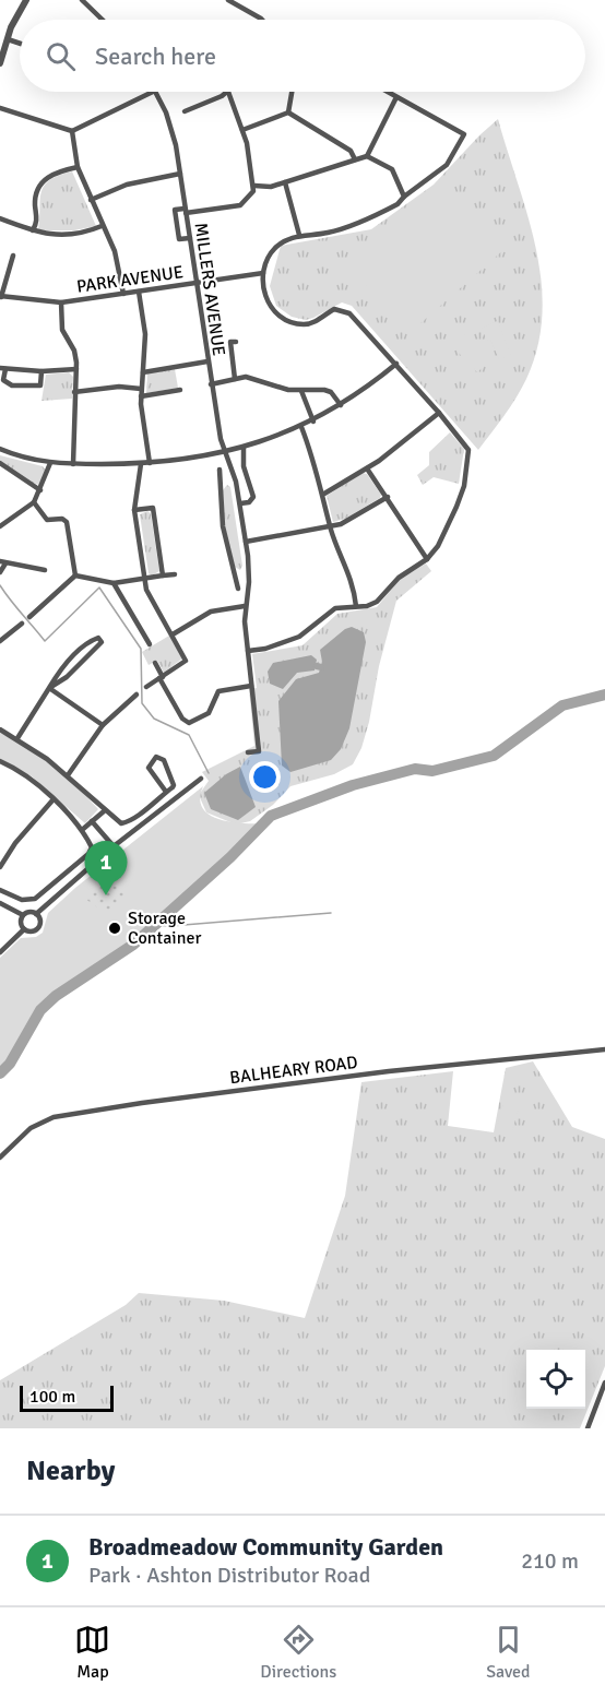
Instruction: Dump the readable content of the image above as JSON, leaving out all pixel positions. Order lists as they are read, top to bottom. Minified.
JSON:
{"streets":{"street":["PARK AVENUE","MILLERS AVENUE","BALHEARY ROAD"]},"crossings":[["PARK AVENUE","MILLERS AVENUE"]],"places":["Storage Container"],"scale_bar":"100 m","page":{"search":"Search here","pins":"1","scale":"100 m","heading":"Nearby","list":[{"mark":"1","name":"Broadmeadow Community Garden","note":"Park · Ashton Distributor Road","value":"210 m"}],"nav":["Map","Directions","Saved"]}}
